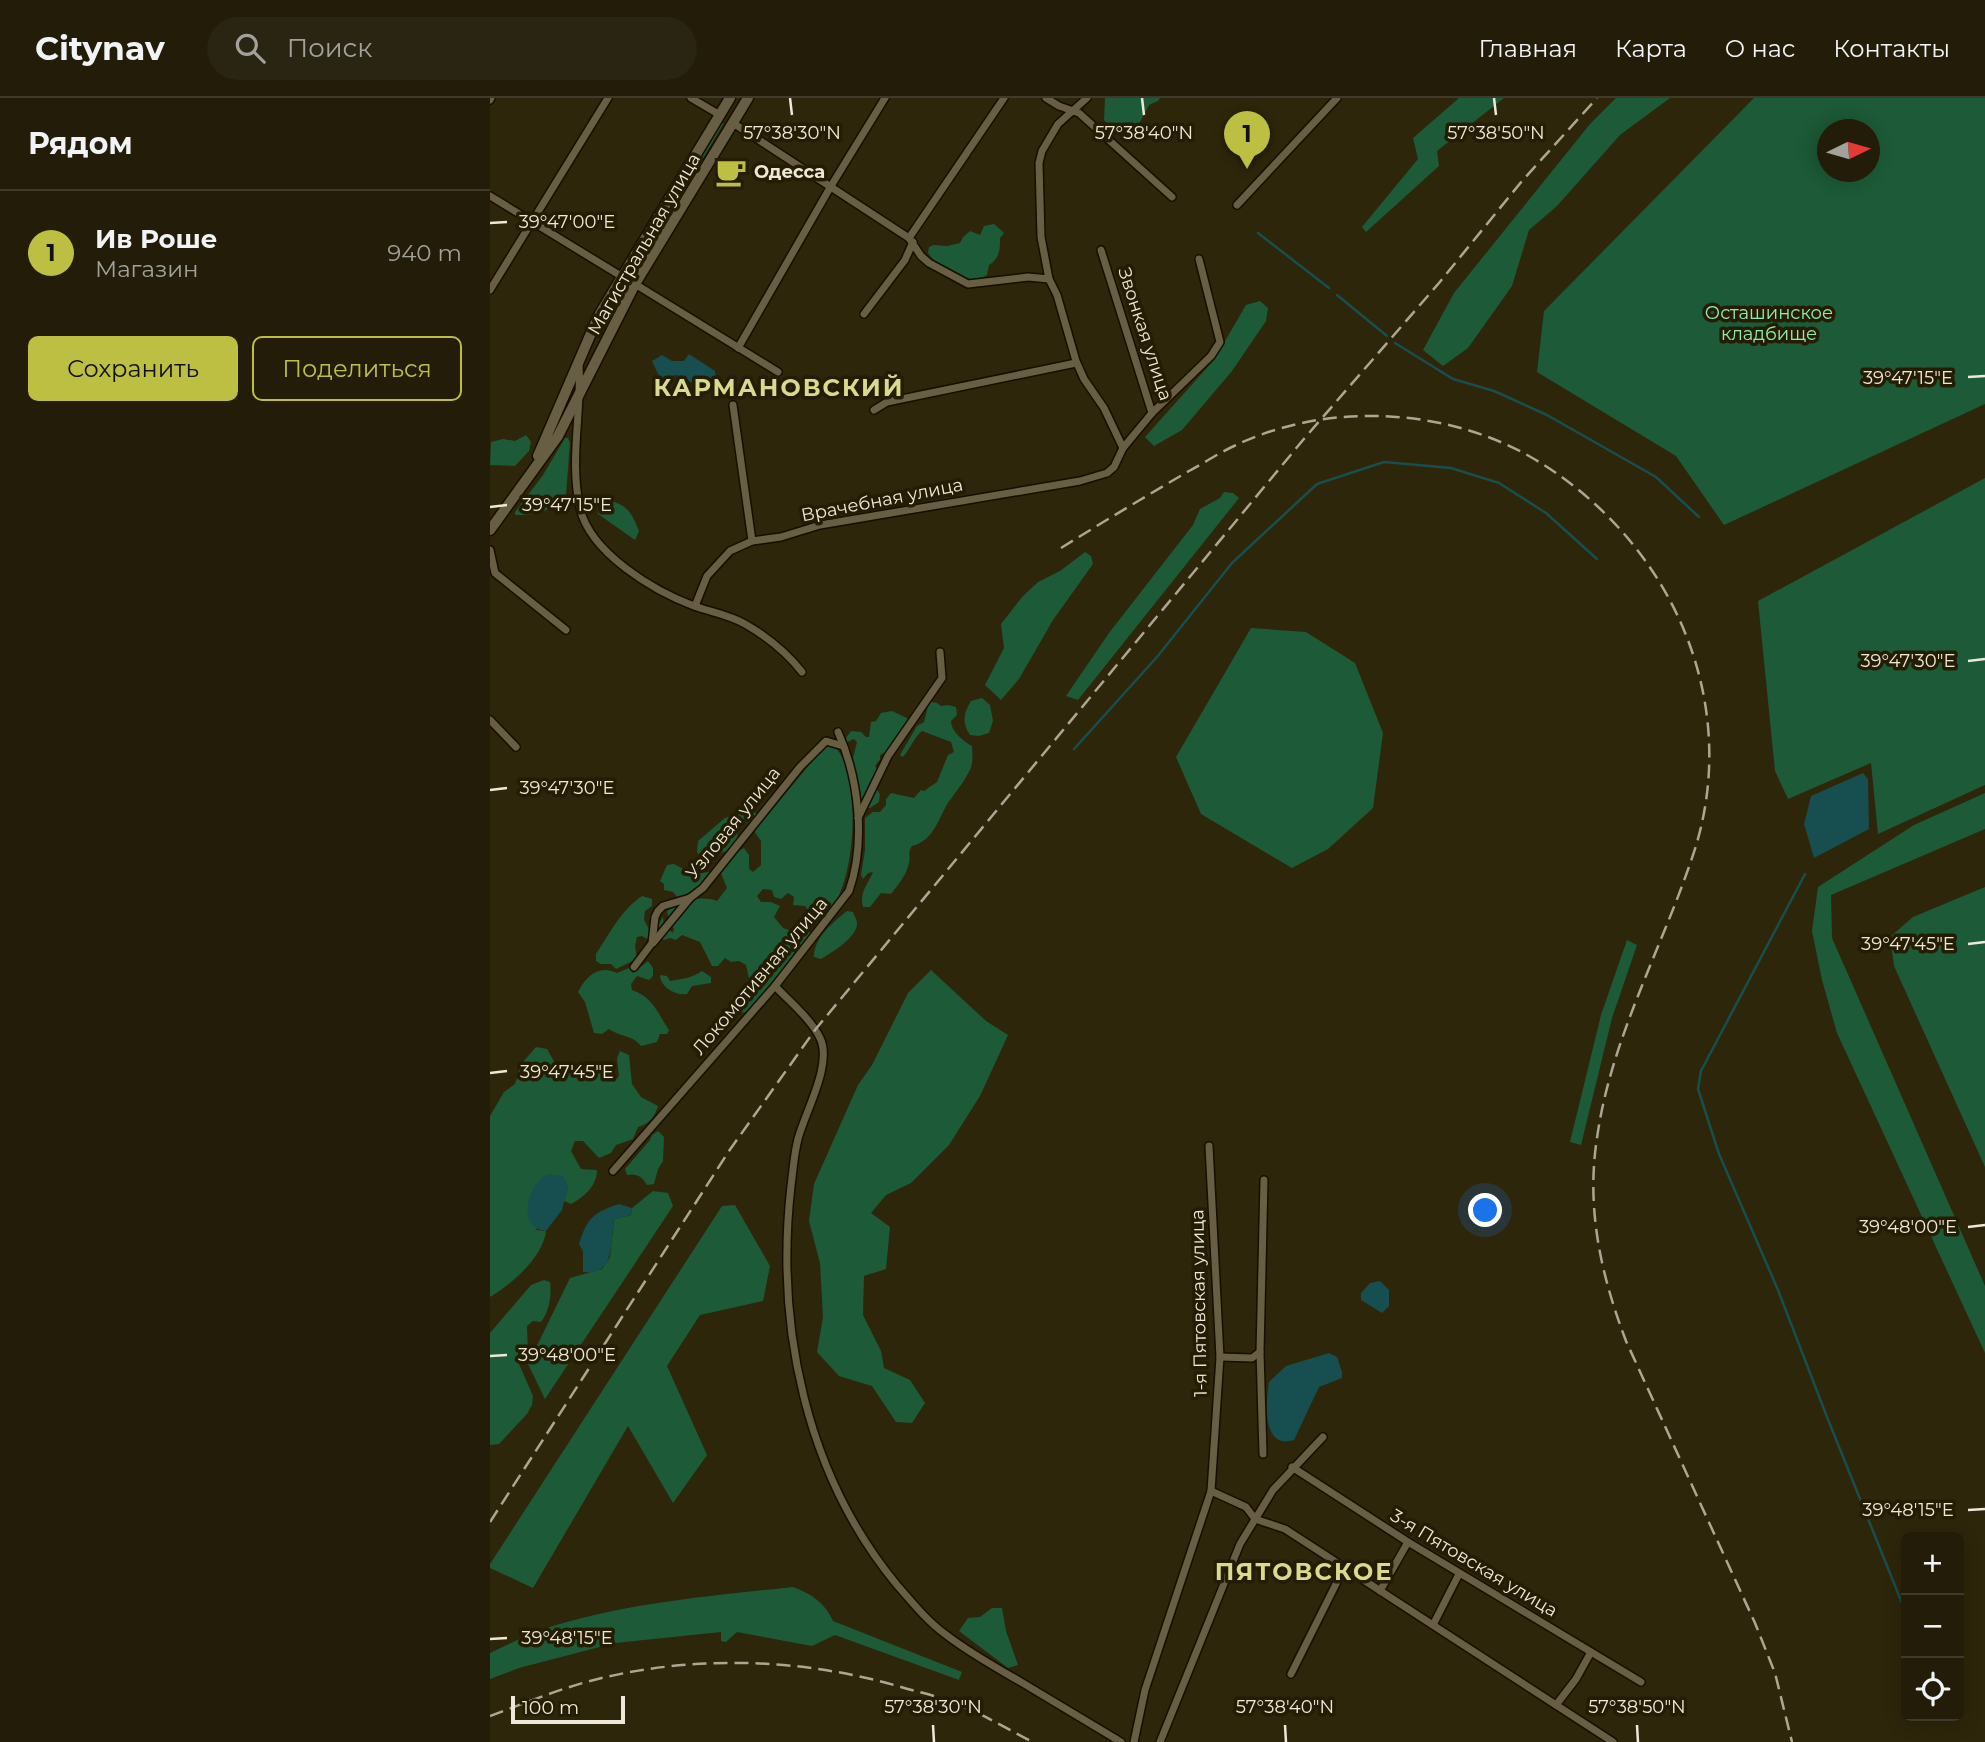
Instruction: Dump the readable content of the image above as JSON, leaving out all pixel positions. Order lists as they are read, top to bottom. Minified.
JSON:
{"streets":{"main road":["Магистральная улица"],"street":["Звонкая улица","Врачебная улица","Узловая улица","Локомотивная улица","1-я Пятовская улица","3-я Пятовская улица"]},"crossings":[["Узловая улица","Локомотивная улица"]],"districts":["КАРМАНОВСКИЙ","ПЯТОВСКОЕ"],"parks":["Осташинское кладбище"],"places":{"cafe":["Одесса"]},"scale_bar":"100 m","north":"right","page":{"header":"Citynav","search":"Поиск","nav":["Главная","Карта","О нас","Контакты"],"heading":"Рядом","pins":"1","list":[{"mark":"1","name":"Ив Роше","note":"Магазин","value":"940 m"}],"buttons":["Сохранить","Поделиться"],"map_buttons":["+","−"],"scale":"100 m"},"coordinates":["57°38'30\"N","57°38'40\"N","57°38'50\"N","39°47'00\"E","39°47'15\"E","39°47'30\"E","39°47'45\"E","39°48'00\"E","39°48'15\"E"]}
